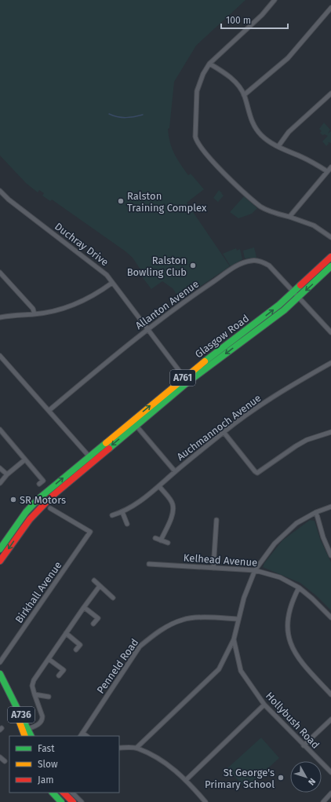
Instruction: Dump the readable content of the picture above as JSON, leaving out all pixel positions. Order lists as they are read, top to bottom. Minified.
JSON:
{"streets":{"main road":["Glasgow Road","A761","A736"],"street":["Duchray Drive","Allanton Avenue","Auchmannoch Avenue","Kelhead Avenue","Birkhall Avenue","Penneld Road","Hollybush Road"]},"crossings":[["Duchray Drive","Allanton Avenue"],["Duchray Drive","Glasgow Road"],["Allanton Avenue","Glasgow Road"],["Glasgow Road","A761"],["Kelhead Avenue","Hollybush Road"],["Penneld Road","Hollybush Road"]],"places":["Ralston Training Complex","Ralston Bowling Club","SR Motors","St George's Primary School"],"legend":["Fast","Slow","Jam"],"scale_bar":"100 m","north":"bottom right"}
